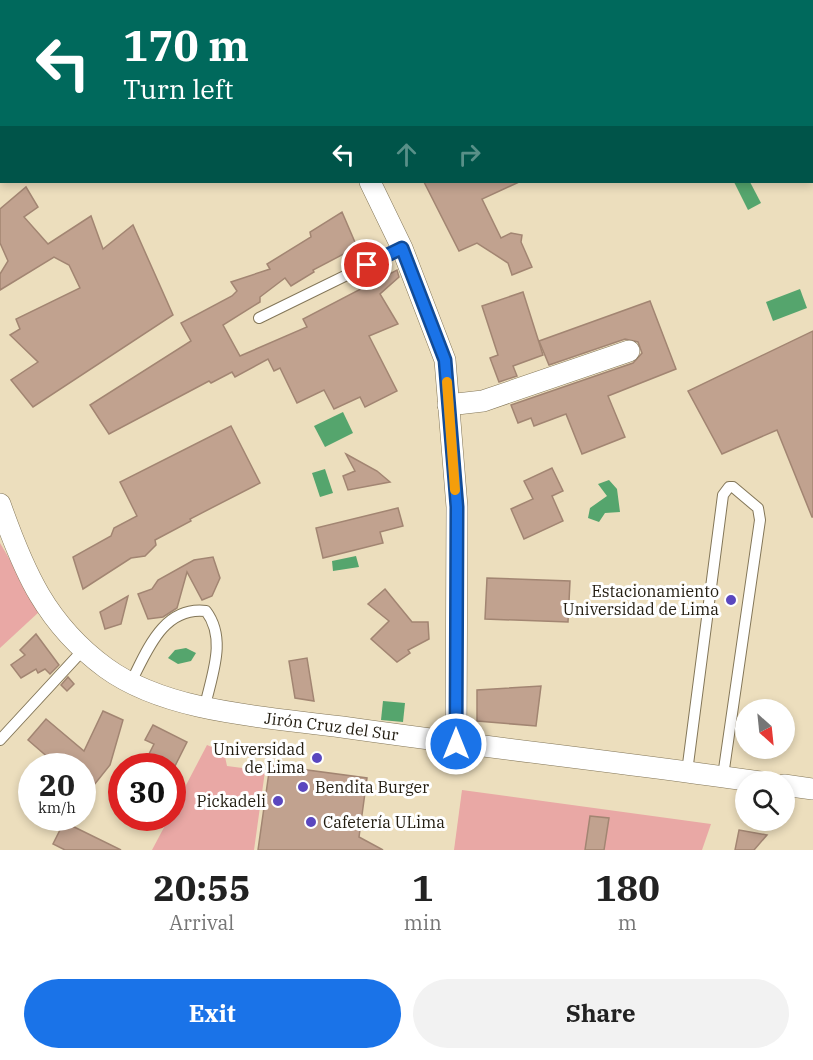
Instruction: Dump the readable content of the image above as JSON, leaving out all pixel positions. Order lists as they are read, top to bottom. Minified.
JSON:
{"streets":{"street":["Jirón Cruz del Sur"]},"places":["Estacionamiento Universidad de Lima","Universidad de Lima","Bendita Burger","Pickadeli","Cafetería ULima"],"north":"bottom right","page":{"turn":["170 m","Turn left"],"speed":"20 km/h","limit":"30","eta":["20:55","Arrival","1","min","180","m"],"buttons":["Exit","Share"]}}
